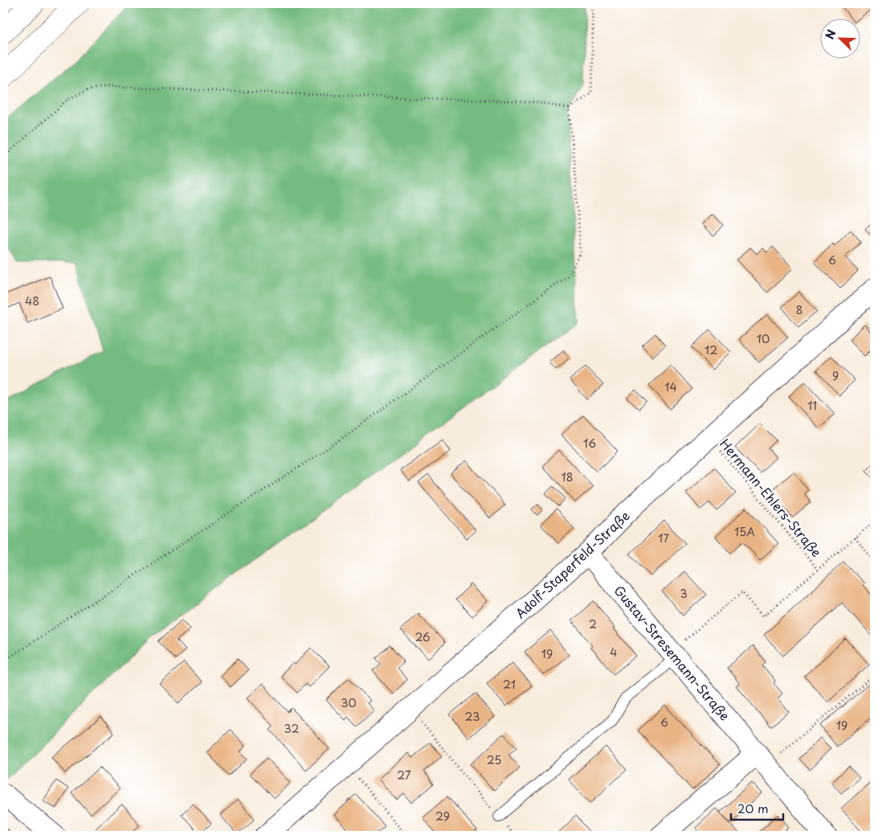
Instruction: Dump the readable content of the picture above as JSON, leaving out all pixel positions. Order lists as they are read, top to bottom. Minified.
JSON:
{"streets":{"street":["Adolf-Staperfeld-Straße","Gustav-Stresemann-Straße"],"path":["Hermann-Ehlers-Straße"]},"crossings":[["Hermann-Ehlers-Straße","Adolf-Staperfeld-Straße"],["Adolf-Staperfeld-Straße","Gustav-Stresemann-Straße"]],"house_numbers":["6","48","8","10","12","9","14","11","16","18","15A","17","3","2","26","4","19","21","30","23","6","19","32","25","27","29"],"scale_bar":"20 m","north":"top left"}
